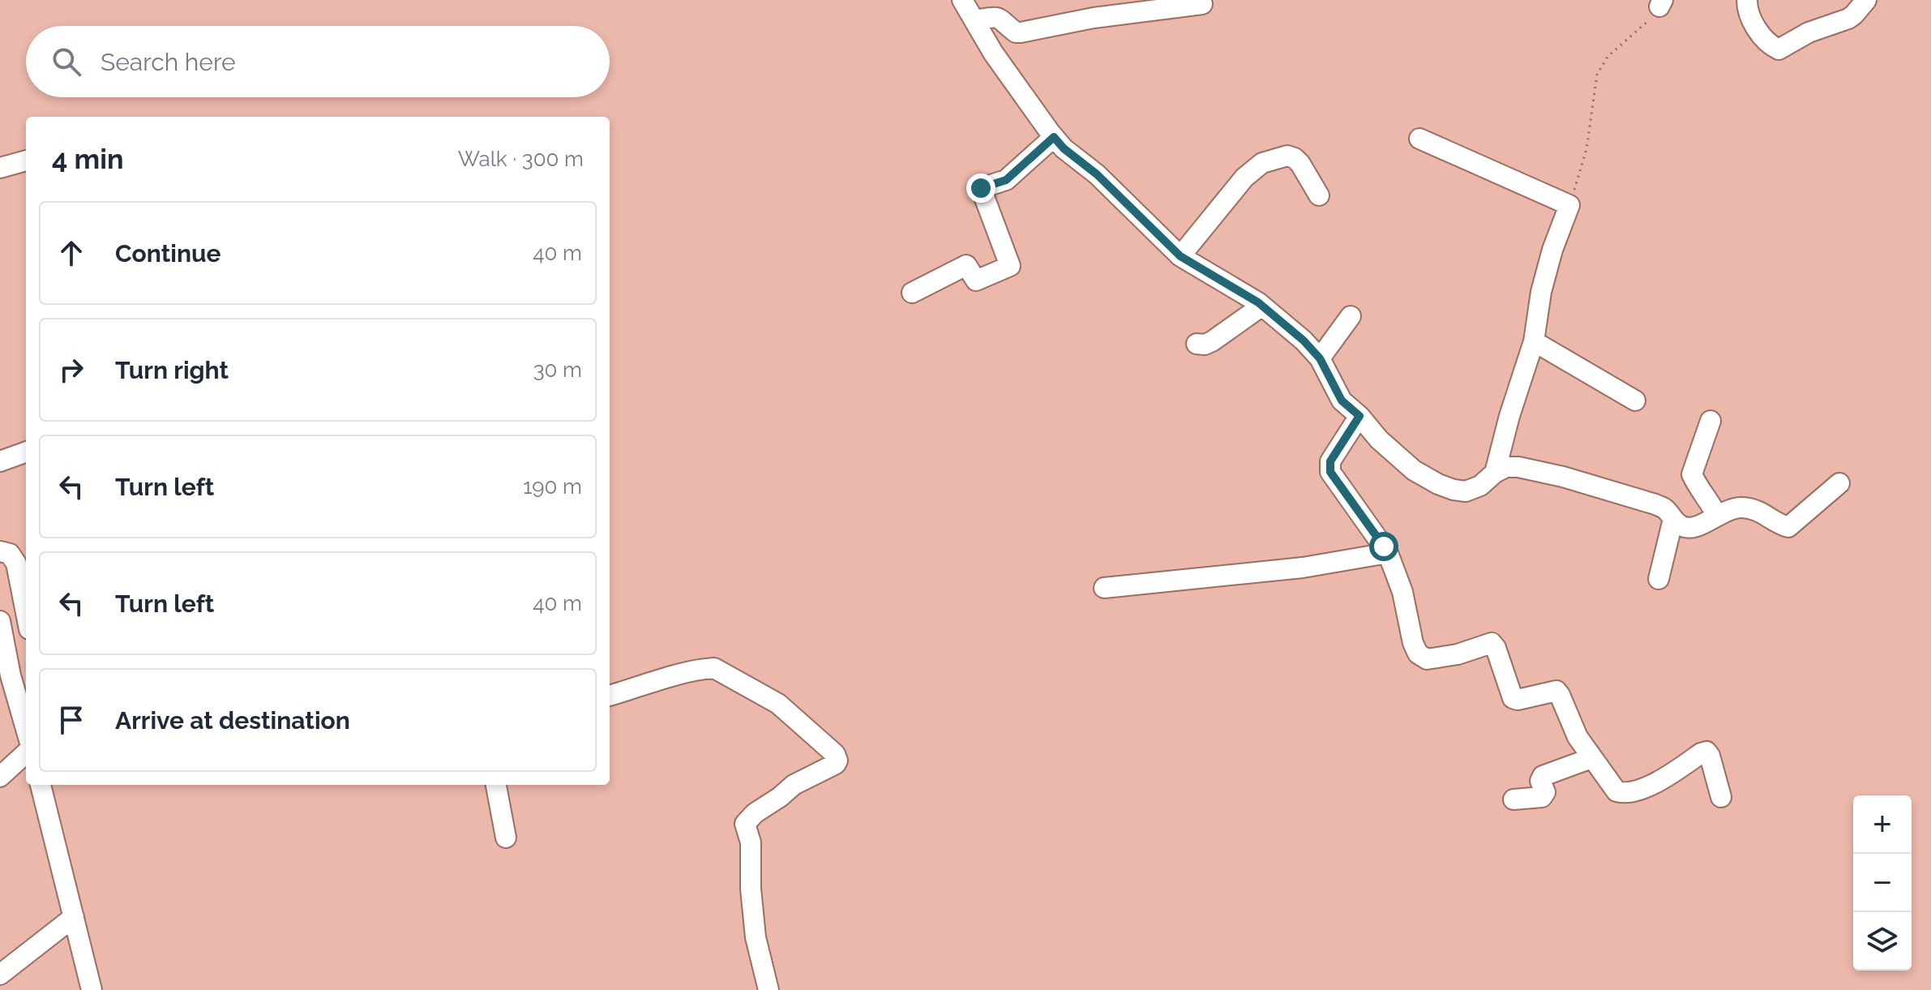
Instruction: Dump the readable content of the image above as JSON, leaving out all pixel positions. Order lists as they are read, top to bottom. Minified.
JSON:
{"page":{"search":"Search here","heading":["4 min","Walk · 300 m"],"list":[["Continue","40 m"],["Turn right","30 m"],["Turn left","190 m"],["Turn left","40 m"],"Arrive at destination"],"map_buttons":["+","−"]}}
